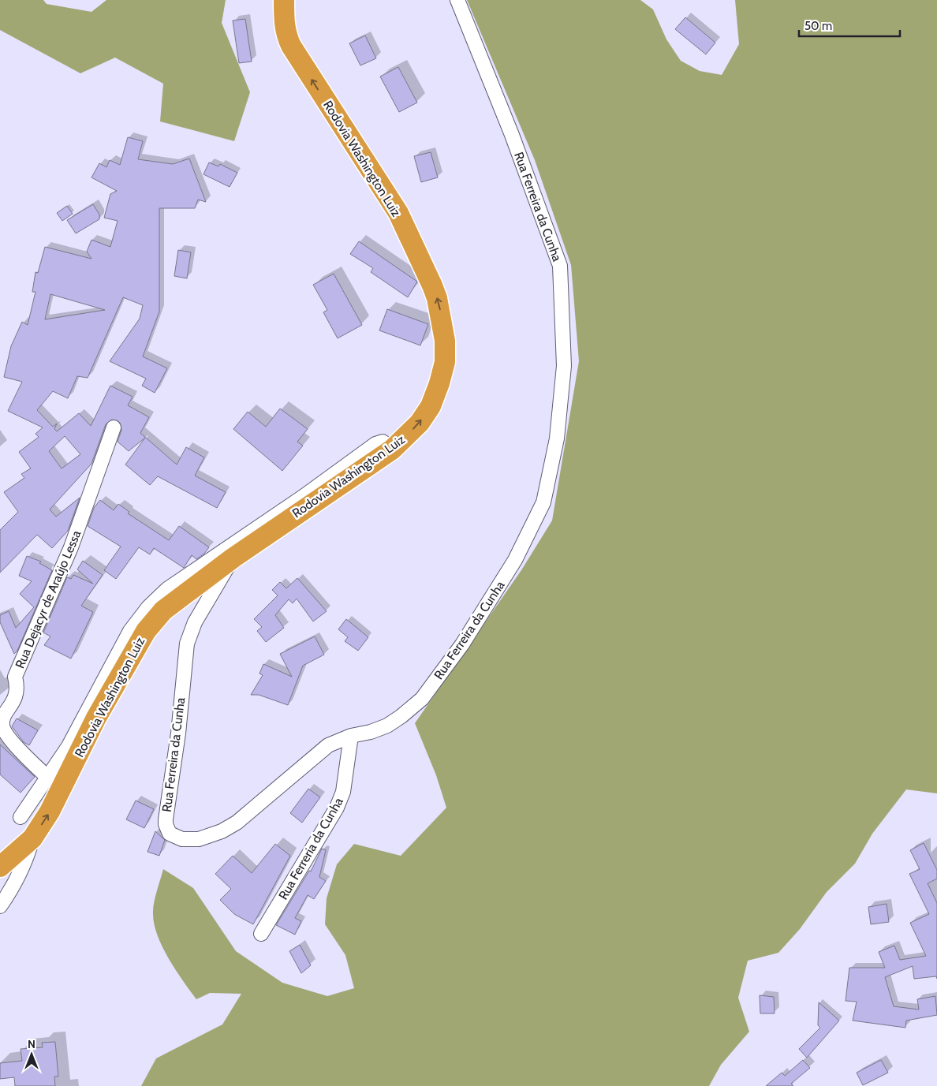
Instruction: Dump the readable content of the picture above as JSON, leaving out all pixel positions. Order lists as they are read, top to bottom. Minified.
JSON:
{"streets":{"highway":["Rodovia Washington Luiz"],"street":["Rua Ferreira da Cunha","Rua Dejacyr de Araújo Lessa","Rua Ferreria da Cunha"]},"crossings":[["Rodovia Washington Luiz","Rua Ferreira da Cunha"],["Rua Ferreira da Cunha","Rua Ferreria da Cunha"]],"one_way":["Rodovia Washington Luiz"],"scale_bar":"50 m","north":"top"}
